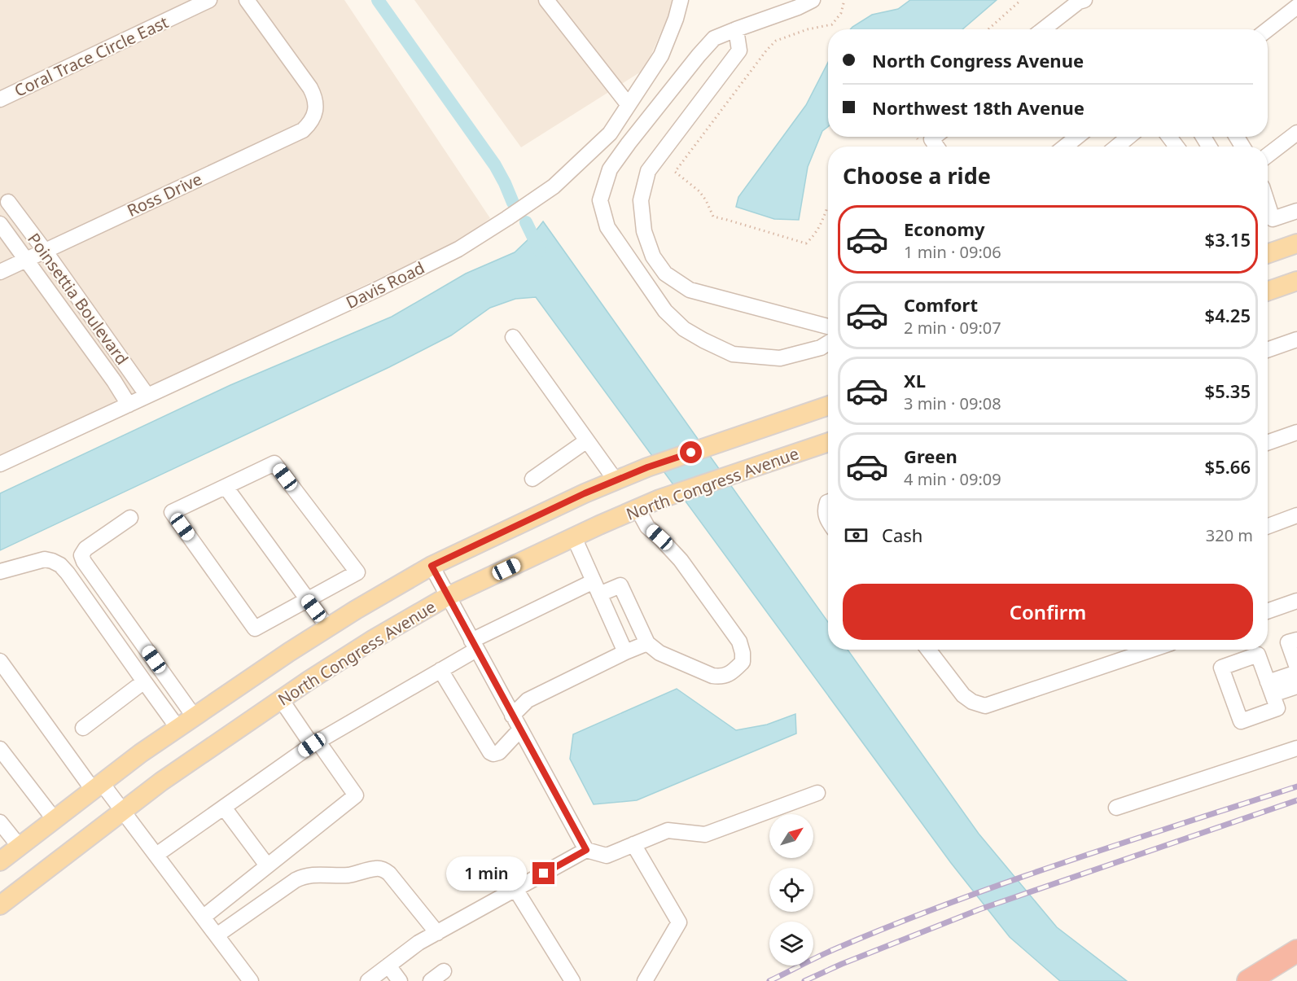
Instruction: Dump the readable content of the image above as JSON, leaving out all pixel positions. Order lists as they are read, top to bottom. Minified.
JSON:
{"streets":{"main road":["North Congress Avenue"],"street":["Coral Trace Circle East","Ross Drive","Davis Road","Poinsettia Boulevard"]},"crossings":[["Ross Drive","Poinsettia Boulevard"],["Davis Road","Poinsettia Boulevard"]],"north":"top right","page":{"banner":["North Congress Avenue","Northwest 18th Avenue"],"heading":"Choose a ride","list":[{"name":"Economy","note":"1 min · 09:06","value":"$3.15"},{"name":"Comfort","note":"2 min · 09:07","value":"$4.25"},{"name":"XL","note":"3 min · 09:08","value":"$5.35"},{"name":"Green","note":"4 min · 09:09","value":"$5.66"}],"pay":["Cash","320 m"],"buttons":"Confirm","bubble":"1 min"}}
